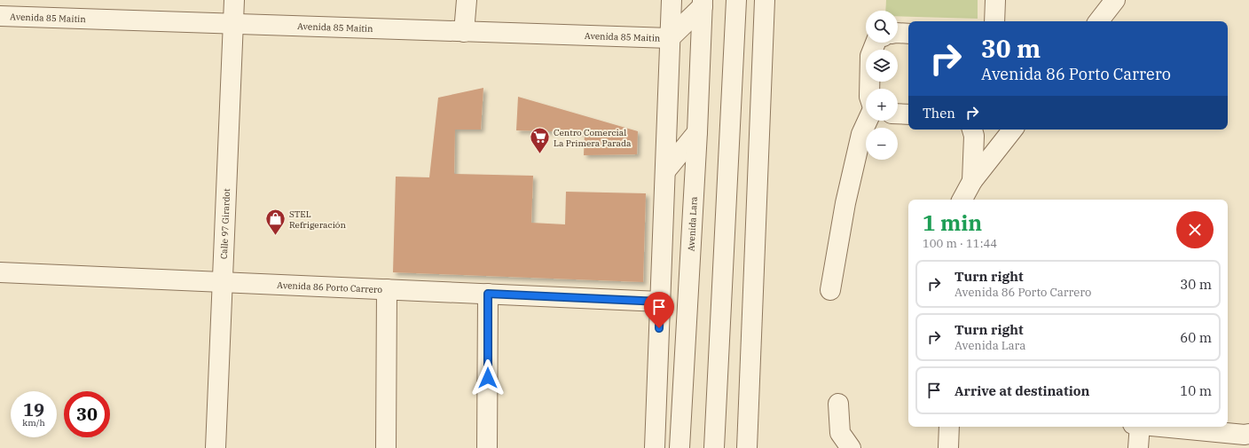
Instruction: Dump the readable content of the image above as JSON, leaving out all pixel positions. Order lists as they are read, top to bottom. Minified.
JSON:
{"streets":{"street":["Avenida 85 Maitin","Calle 97 Girardot","Avenida Lara","Avenida 86 Porto Carrero"]},"crossings":[["Avenida 85 Maitin","Calle 97 Girardot"],["Calle 97 Girardot","Avenida 86 Porto Carrero"]],"places":{"supermarket":["Centro Comercial La Primera Parada"],"shop":["STEL Refrigeración"]},"page":{"map_buttons":["+","−"],"turn":["30 m","Avenida 86 Porto Carrero"],"then":"Then","heading":["1 min","100 m · 11:44"],"list":[{"name":"Turn right","note":"Avenida 86 Porto Carrero","value":"30 m"},{"name":"Turn right","note":"Avenida Lara","value":"60 m"},{"name":"Arrive at destination","value":"10 m"}],"speed":"19 km/h","limit":"30"}}
